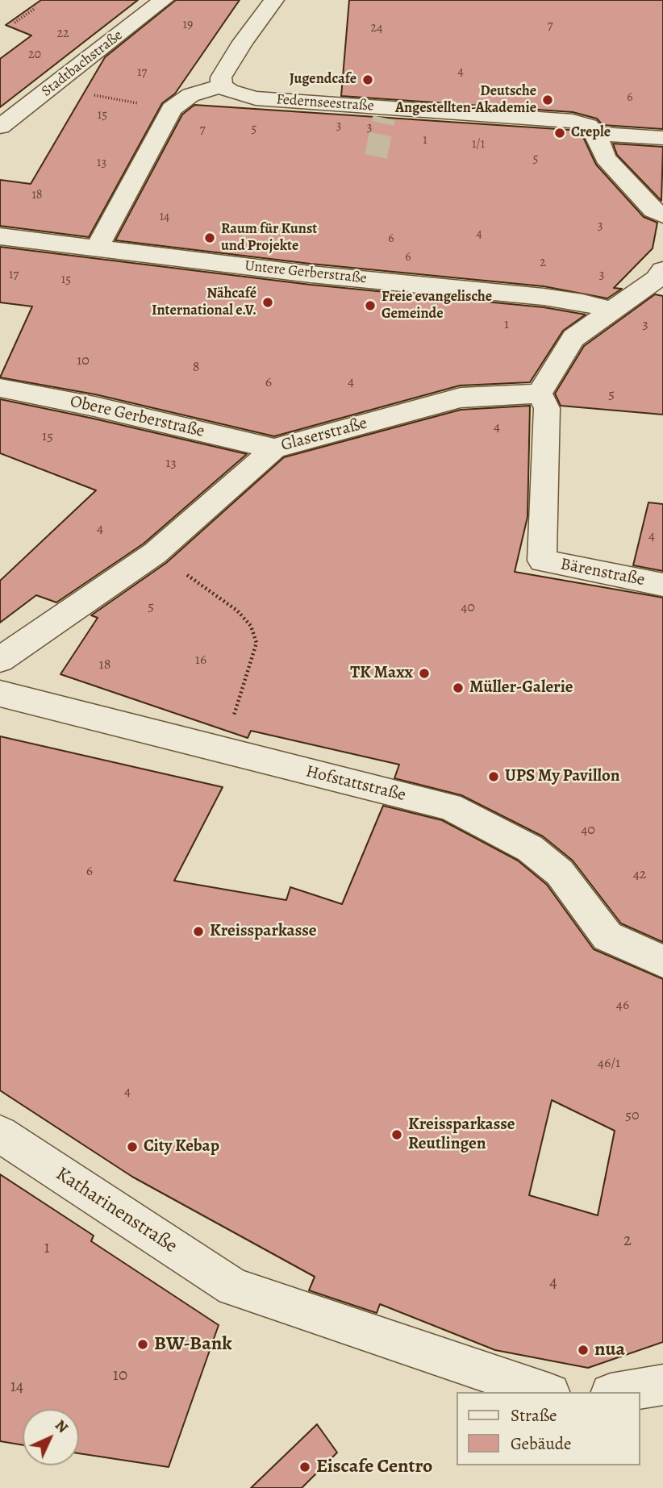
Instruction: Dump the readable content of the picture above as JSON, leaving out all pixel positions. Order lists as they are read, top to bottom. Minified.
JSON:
{"streets":{"street":["Stadtbachstraße","Federnseestraße","Untere Gerberstraße","Obere Gerberstraße","Glaserstraße","Bärenstraße","Hofstattstraße","Katharinenstraße"]},"crossings":[["Obere Gerberstraße","Glaserstraße"],["Glaserstraße","Bärenstraße"]],"places":["Jugendcafe","Deutsche Angestellten-Akademie","Creple","Raum für Kunst und Projekte","Nähcafé International e.V.","Freie evangelische Gemeinde","TK Maxx","Müller-Galerie","UPS My Pavillon","Kreissparkasse","Kreissparkasse Reutlingen","City Kebap","BW-Bank","nua","Eiscafe Centro"],"house_numbers":["19","7","24","22","20","4","17","6","15","3","3","5","7","1","1/1","5","13","18","14","3","4","6","6","2","17","3","15","1","3","10","8","4","6","5","4","15","13","4","4","5","40","16","18","40","6","42","46","46/1","4","50","2","1","4","10","14"],"legend":["Straße","Gebäude"],"north":"top right"}
